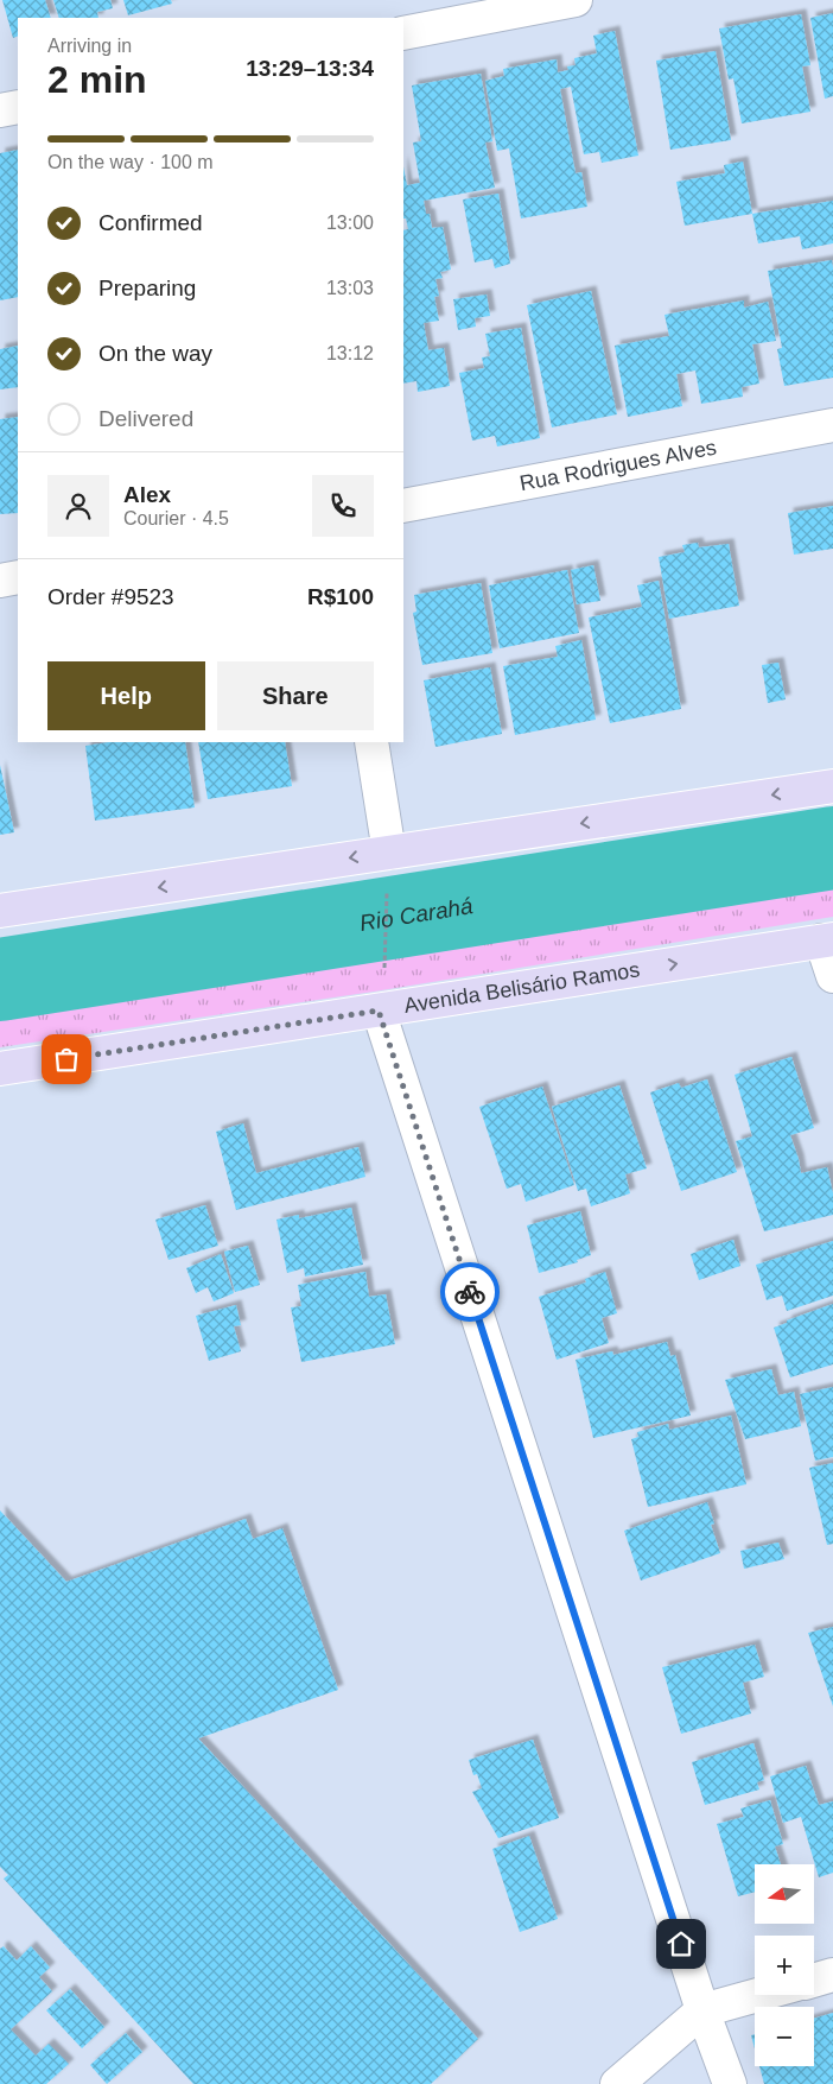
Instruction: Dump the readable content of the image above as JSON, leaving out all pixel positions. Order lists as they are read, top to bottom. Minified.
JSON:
{"streets":{"main road":["Avenida Belisário Ramos"],"street":["Rua Rodrigues Alves"]},"water":["Rio Carahá"],"north":"left","page":{"heading":["2 min","Arriving in","13:29–13:34"],"panel":["Alex","Courier · 4.5","Order #9523","R$100"],"bar":"On the way · 100 m","list":[["Confirmed","13:00"],["Preparing","13:03"],["On the way","13:12"],"Delivered"],"buttons":["Help","Share"],"map_buttons":["+","−"]}}
